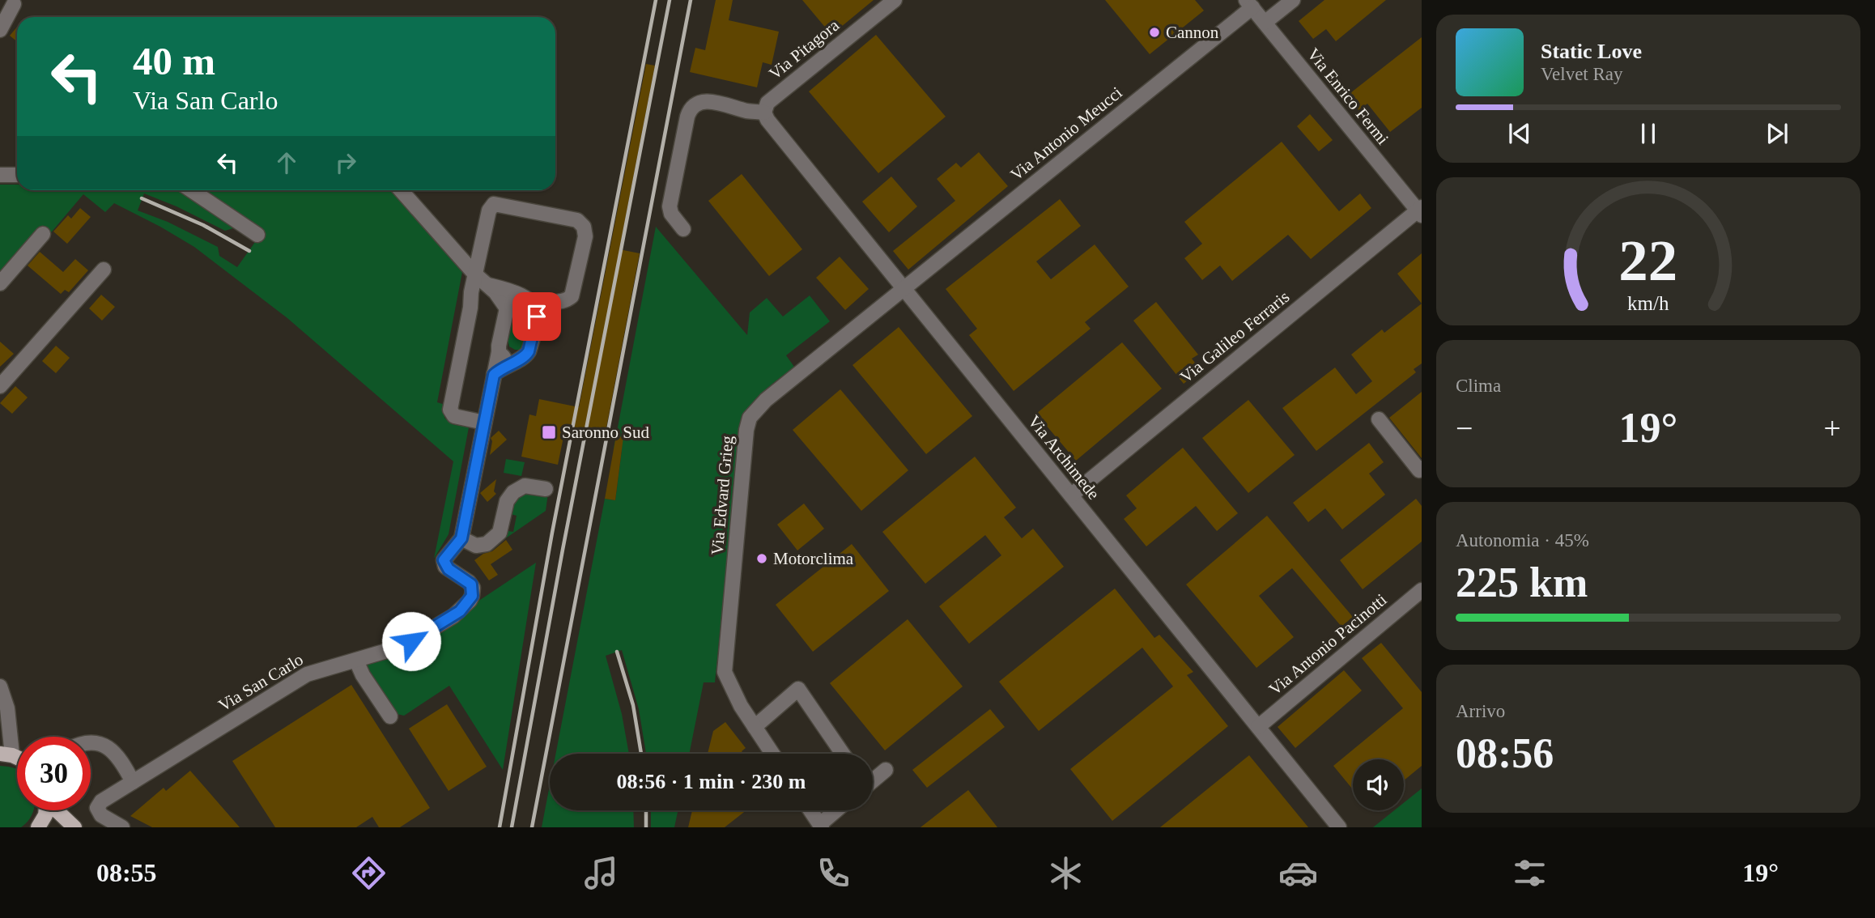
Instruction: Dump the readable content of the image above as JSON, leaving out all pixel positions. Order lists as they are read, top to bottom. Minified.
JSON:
{"streets":{"street":["Via Pitagora","Via Enrico Fermi","Via Antonio Meucci","Via Galileo Ferraris","Via Archimede","Via Edvard Grieg","Via Antonio Pacinotti","Via San Carlo"]},"crossings":[["Via Pitagora","Via Archimede"],["Via Enrico Fermi","Via Antonio Meucci"],["Via Enrico Fermi","Via Galileo Ferraris"],["Via Antonio Meucci","Via Archimede"],["Via Antonio Meucci","Via Edvard Grieg"],["Via Galileo Ferraris","Via Archimede"],["Via Archimede","Via Edvard Grieg"],["Via Archimede","Via Antonio Pacinotti"]],"places":{"other":["Cannon","Motorclima"],"transit":["Saronno Sud"]},"page":{"turn":["40 m","Via San Carlo"],"song":["Static Love","Velvet Ray"],"tile":["Clima",["Autonomia · 45%","225 km"],["Arrivo","08:56"]],"heat":["−","19°","+"],"limit":"30","trip":"08:56 · 1 min · 230 m","tabs":["08:55","19°"],"gauge":["22","km/h"]}}
